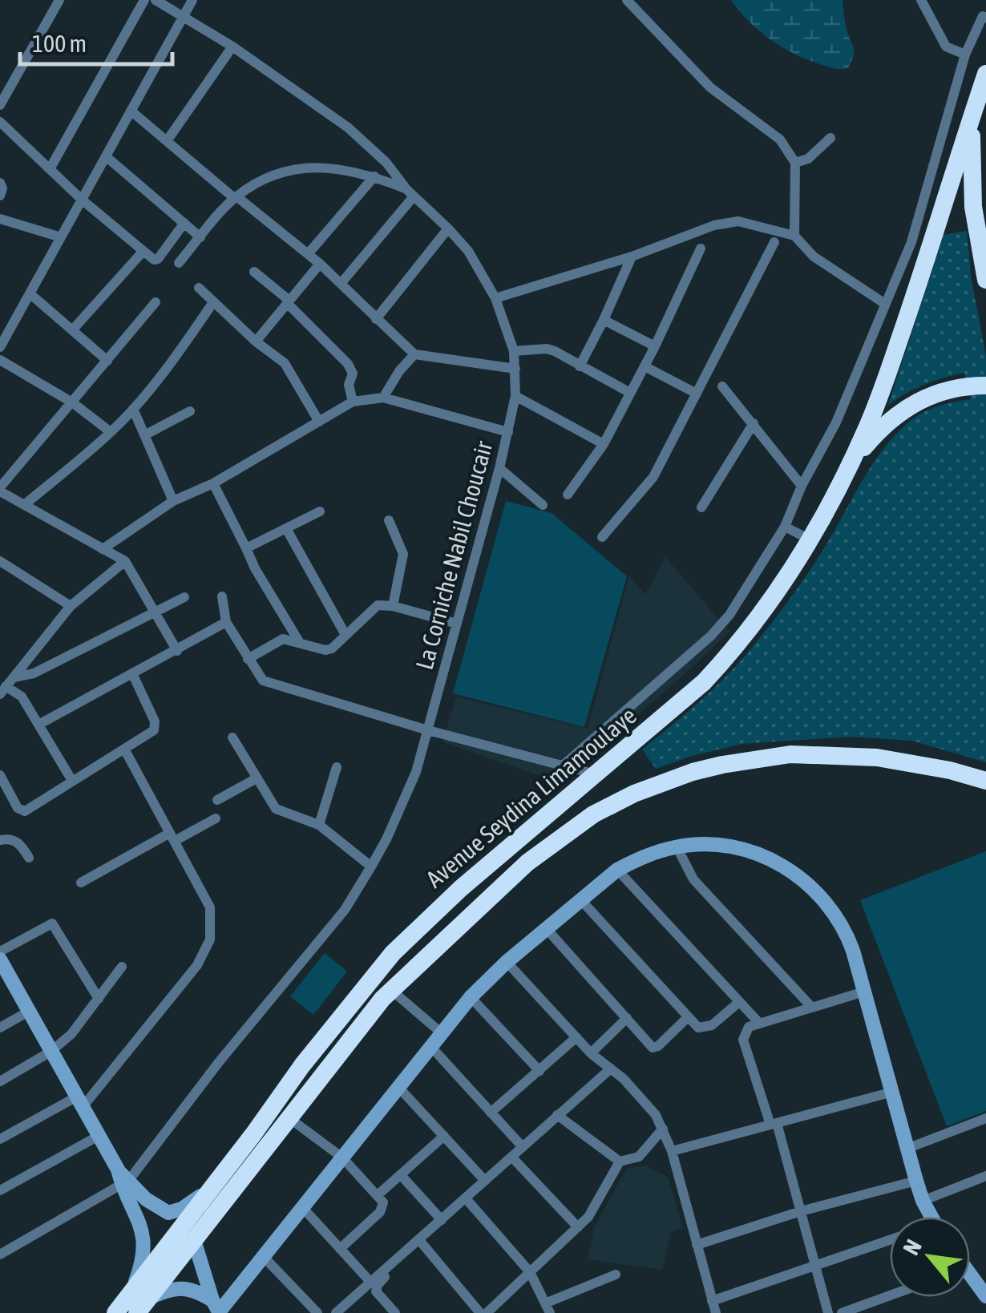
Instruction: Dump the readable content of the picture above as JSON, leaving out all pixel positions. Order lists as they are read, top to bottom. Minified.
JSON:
{"streets":{"highway":["Avenue Seydina Limamoulaye"],"street":["La Corniche Nabil Choucair"]},"scale_bar":"100 m","north":"top left"}
